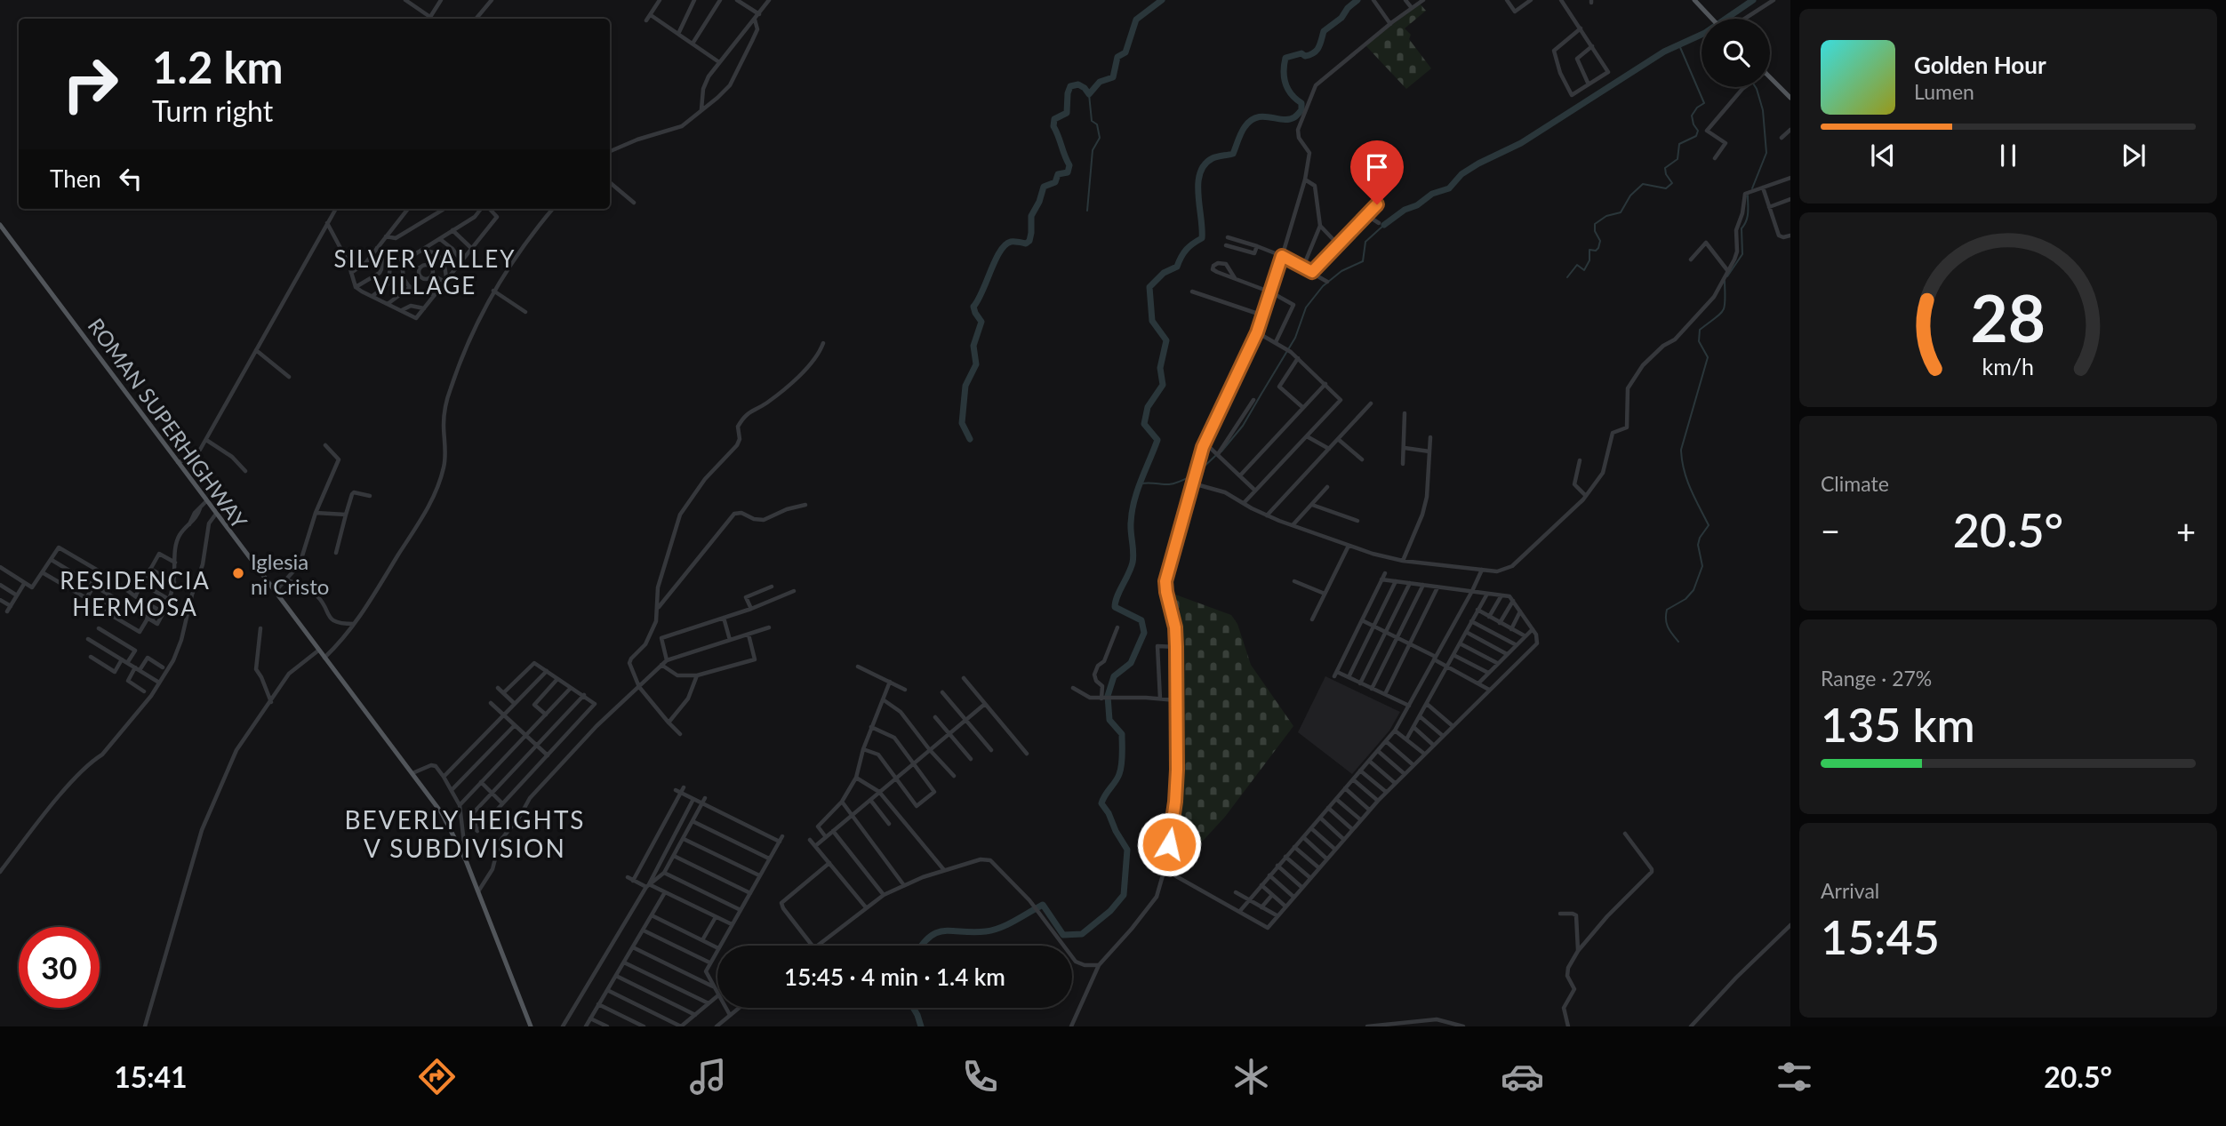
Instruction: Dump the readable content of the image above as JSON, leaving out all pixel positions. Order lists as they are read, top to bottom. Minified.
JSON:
{"streets":{"main road":["ROMAN SUPERHIGHWAY"]},"districts":["SILVER VALLEY VILLAGE","RESIDENCIA HERMOSA","BEVERLY HEIGHTS V SUBDIVISION"],"places":["Iglesia ni Cristo"],"page":{"turn":["1.2 km","Turn right"],"song":["Golden Hour","Lumen"],"then":"Then","tile":["Climate",["Range · 27%","135 km"],["Arrival","15:45"]],"heat":["−","20.5°","+"],"limit":"30","trip":"15:45 · 4 min · 1.4 km","tabs":["15:41","20.5°"],"gauge":["28","km/h"]}}
